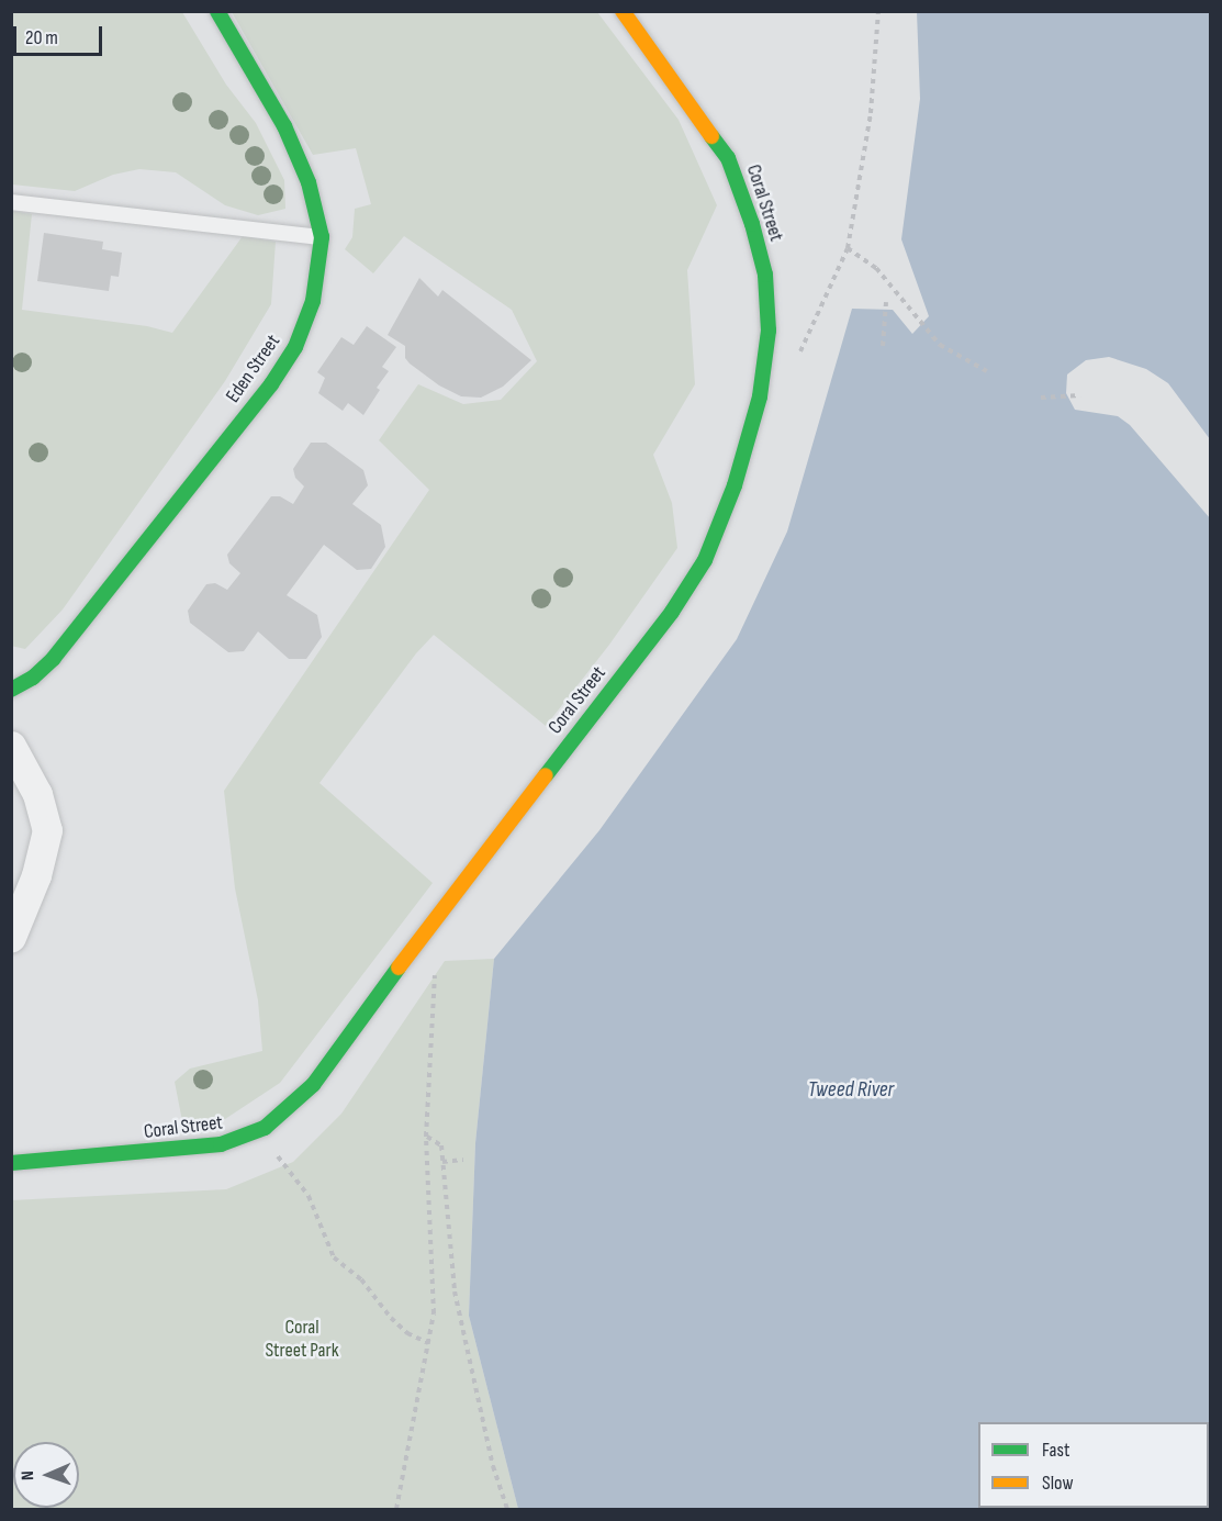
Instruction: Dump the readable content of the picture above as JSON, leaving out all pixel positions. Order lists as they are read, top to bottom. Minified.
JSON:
{"streets":{"street":["Coral Street","Eden Street"]},"water":["Tweed River"],"parks":["Coral Street Park"],"legend":["Fast","Slow"],"scale_bar":"20 m","north":"left"}
